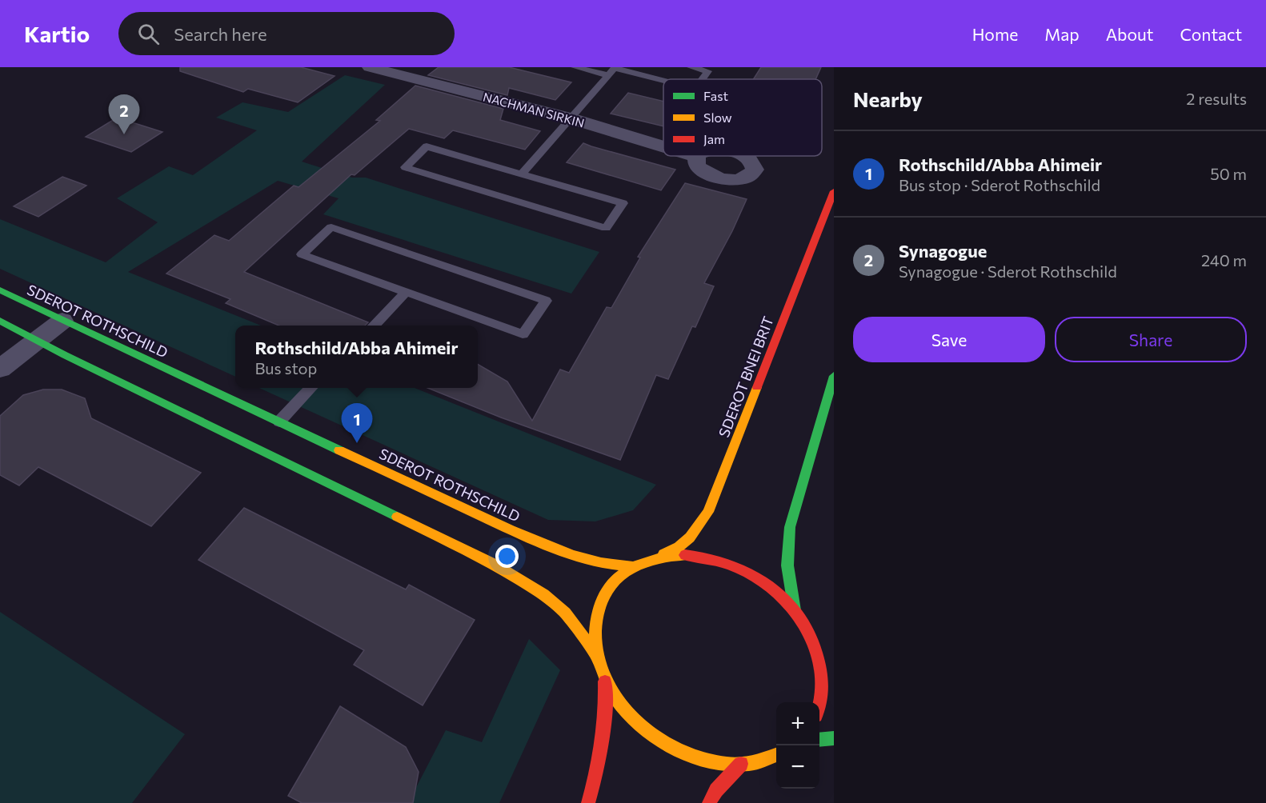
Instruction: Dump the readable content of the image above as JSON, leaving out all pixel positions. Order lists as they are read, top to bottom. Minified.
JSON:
{"streets":{"main road":["SDEROT ROTHSCHILD","SDEROT BNEI BRIT"],"street":["NACHMAN SIRKIN"]},"legend":["Fast","Slow","Jam"],"page":{"header":"Kartio","search":"Search here","nav":["Home","Map","About","Contact"],"heading":["Nearby","2 results"],"pins":["2","1"],"list":[{"mark":"1","name":"Rothschild/Abba Ahimeir","note":"Bus stop · Sderot Rothschild","value":"50 m"},{"mark":"2","name":"Synagogue","note":"Synagogue · Sderot Rothschild","value":"240 m"}],"buttons":["Save","Share"],"popup":["Rothschild/Abba Ahimeir","Bus stop"],"map_buttons":["+","−"]}}
